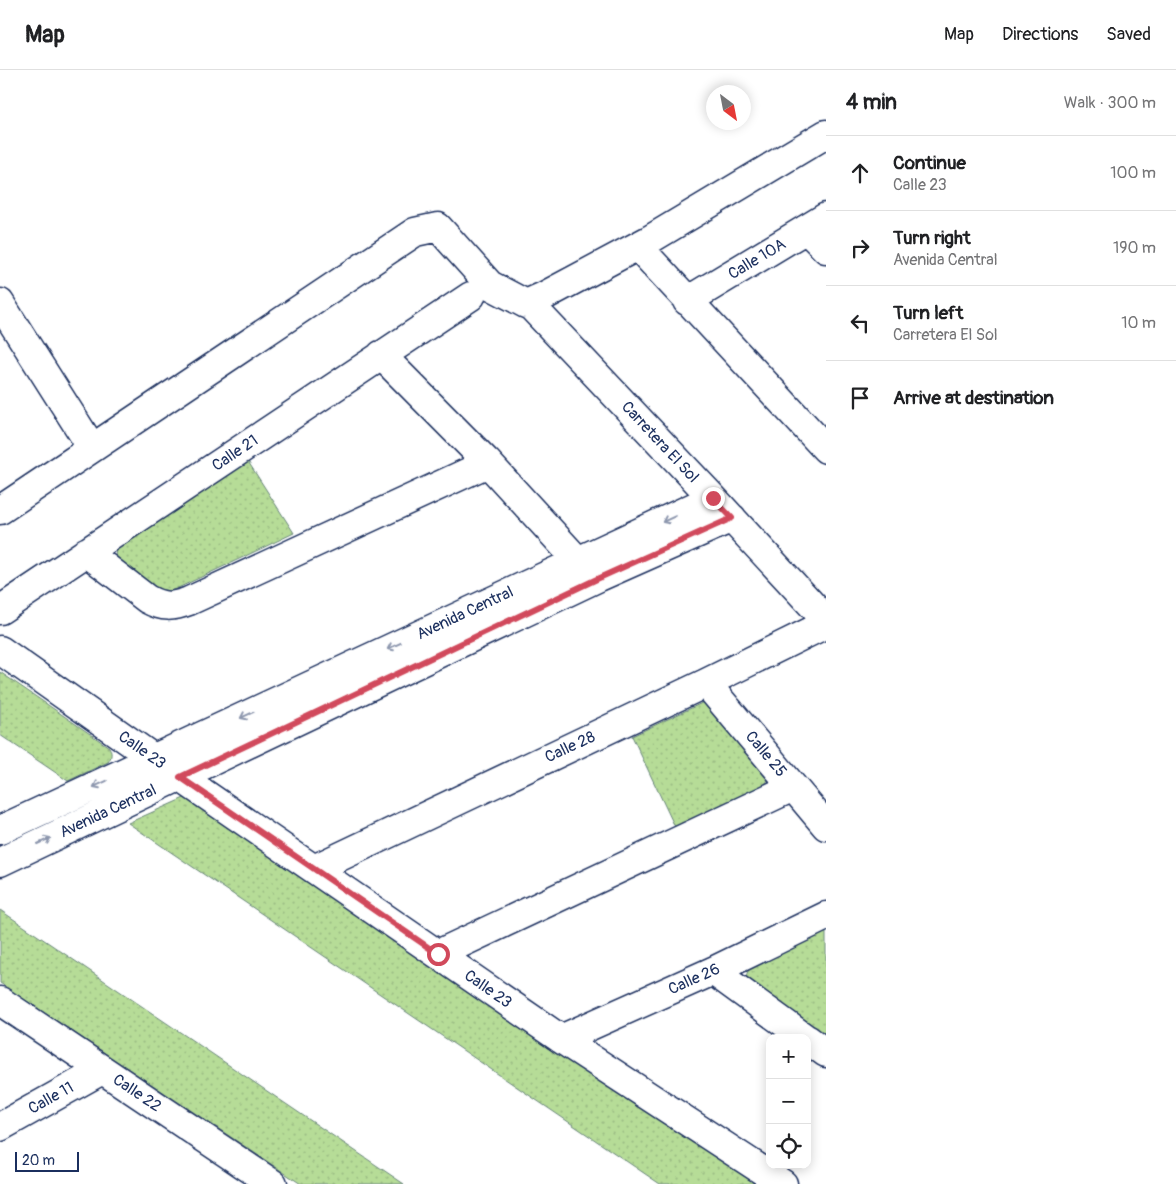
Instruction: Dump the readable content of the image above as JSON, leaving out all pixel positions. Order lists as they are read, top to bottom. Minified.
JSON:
{"streets":{"street":["Calle 10A","Carretera El Sol","Calle 21","Avenida Central","Calle 28","Calle 23","Calle 25","Calle 26","Calle 22","Calle 11"]},"crossings":[["Carretera El Sol","Avenida Central"],["Avenida Central","Calle 23"],["Calle 28","Calle 23"],["Calle 28","Calle 25"],["Calle 23","Calle 26"],["Calle 22","Calle 11"]],"scale_bar":"20 m","north":"bottom right","page":{"header":"Map","nav":["Map","Directions","Saved"],"heading":["4 min","Walk · 300 m"],"list":[["Continue","Calle 23","100 m"],["Turn right","Avenida Central","190 m"],["Turn left","Carretera El Sol","10 m"],"Arrive at destination"],"map_buttons":["+","−"],"scale":"20 m"}}
